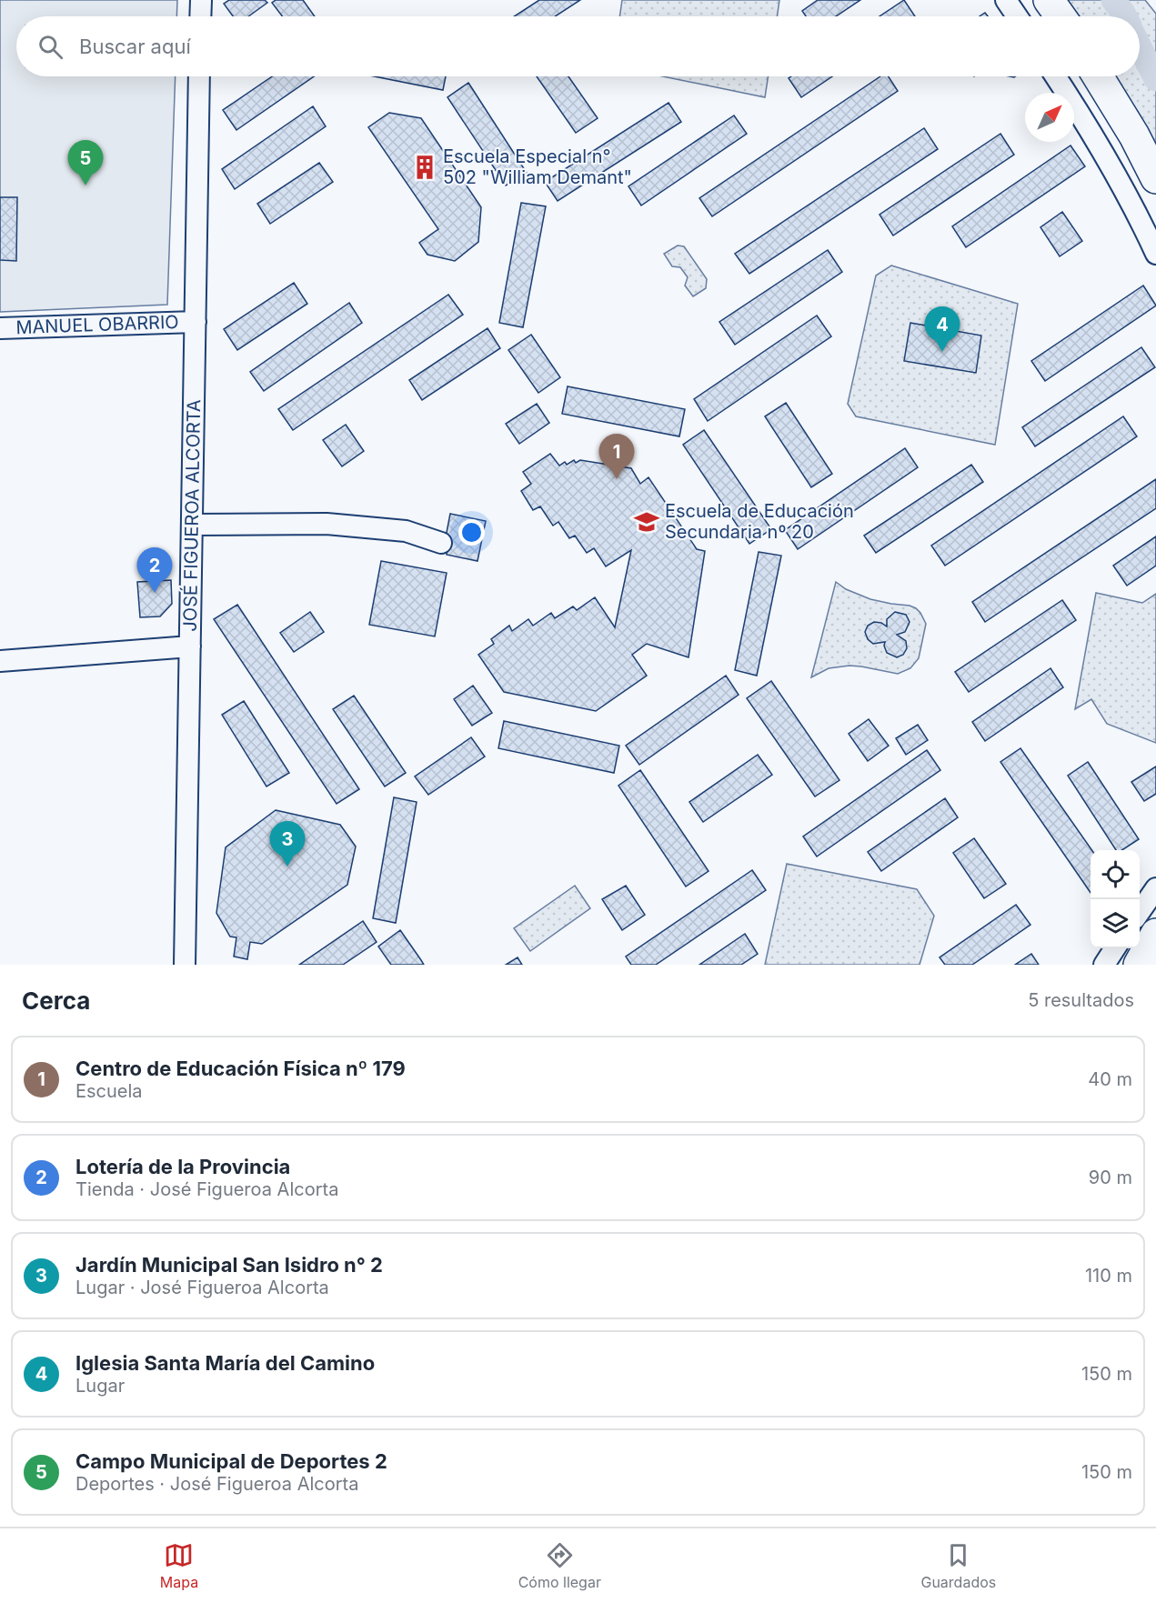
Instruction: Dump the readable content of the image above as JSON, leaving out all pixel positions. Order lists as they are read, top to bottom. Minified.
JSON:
{"streets":{"street":["MANUEL OBARRIO","JOSÉ FIGUEROA ALCORTA"]},"crossings":[["MANUEL OBARRIO","JOSÉ FIGUEROA ALCORTA"]],"places":{"building":["Escuela Especial n° 502 \"William Demant\""],"school or university":["Escuela de Educación Secundaria nº 20"]},"north":"top right","page":{"search":"Buscar aquí","pins":["5","4","1","2","3"],"heading":["Cerca","5 resultados"],"list":[{"mark":"1","name":"Centro de Educación Física nº 179","note":"Escuela","value":"40 m"},{"mark":"2","name":"Lotería de la Provincia","note":"Tienda · José Figueroa Alcorta","value":"90 m"},{"mark":"3","name":"Jardín Municipal San Isidro n° 2","note":"Lugar · José Figueroa Alcorta","value":"110 m"},{"mark":"4","name":"Iglesia Santa María del Camino","note":"Lugar","value":"150 m"},{"mark":"5","name":"Campo Municipal de Deportes 2","note":"Deportes · José Figueroa Alcorta","value":"150 m"}],"nav":["Mapa","Cómo llegar","Guardados"]}}
